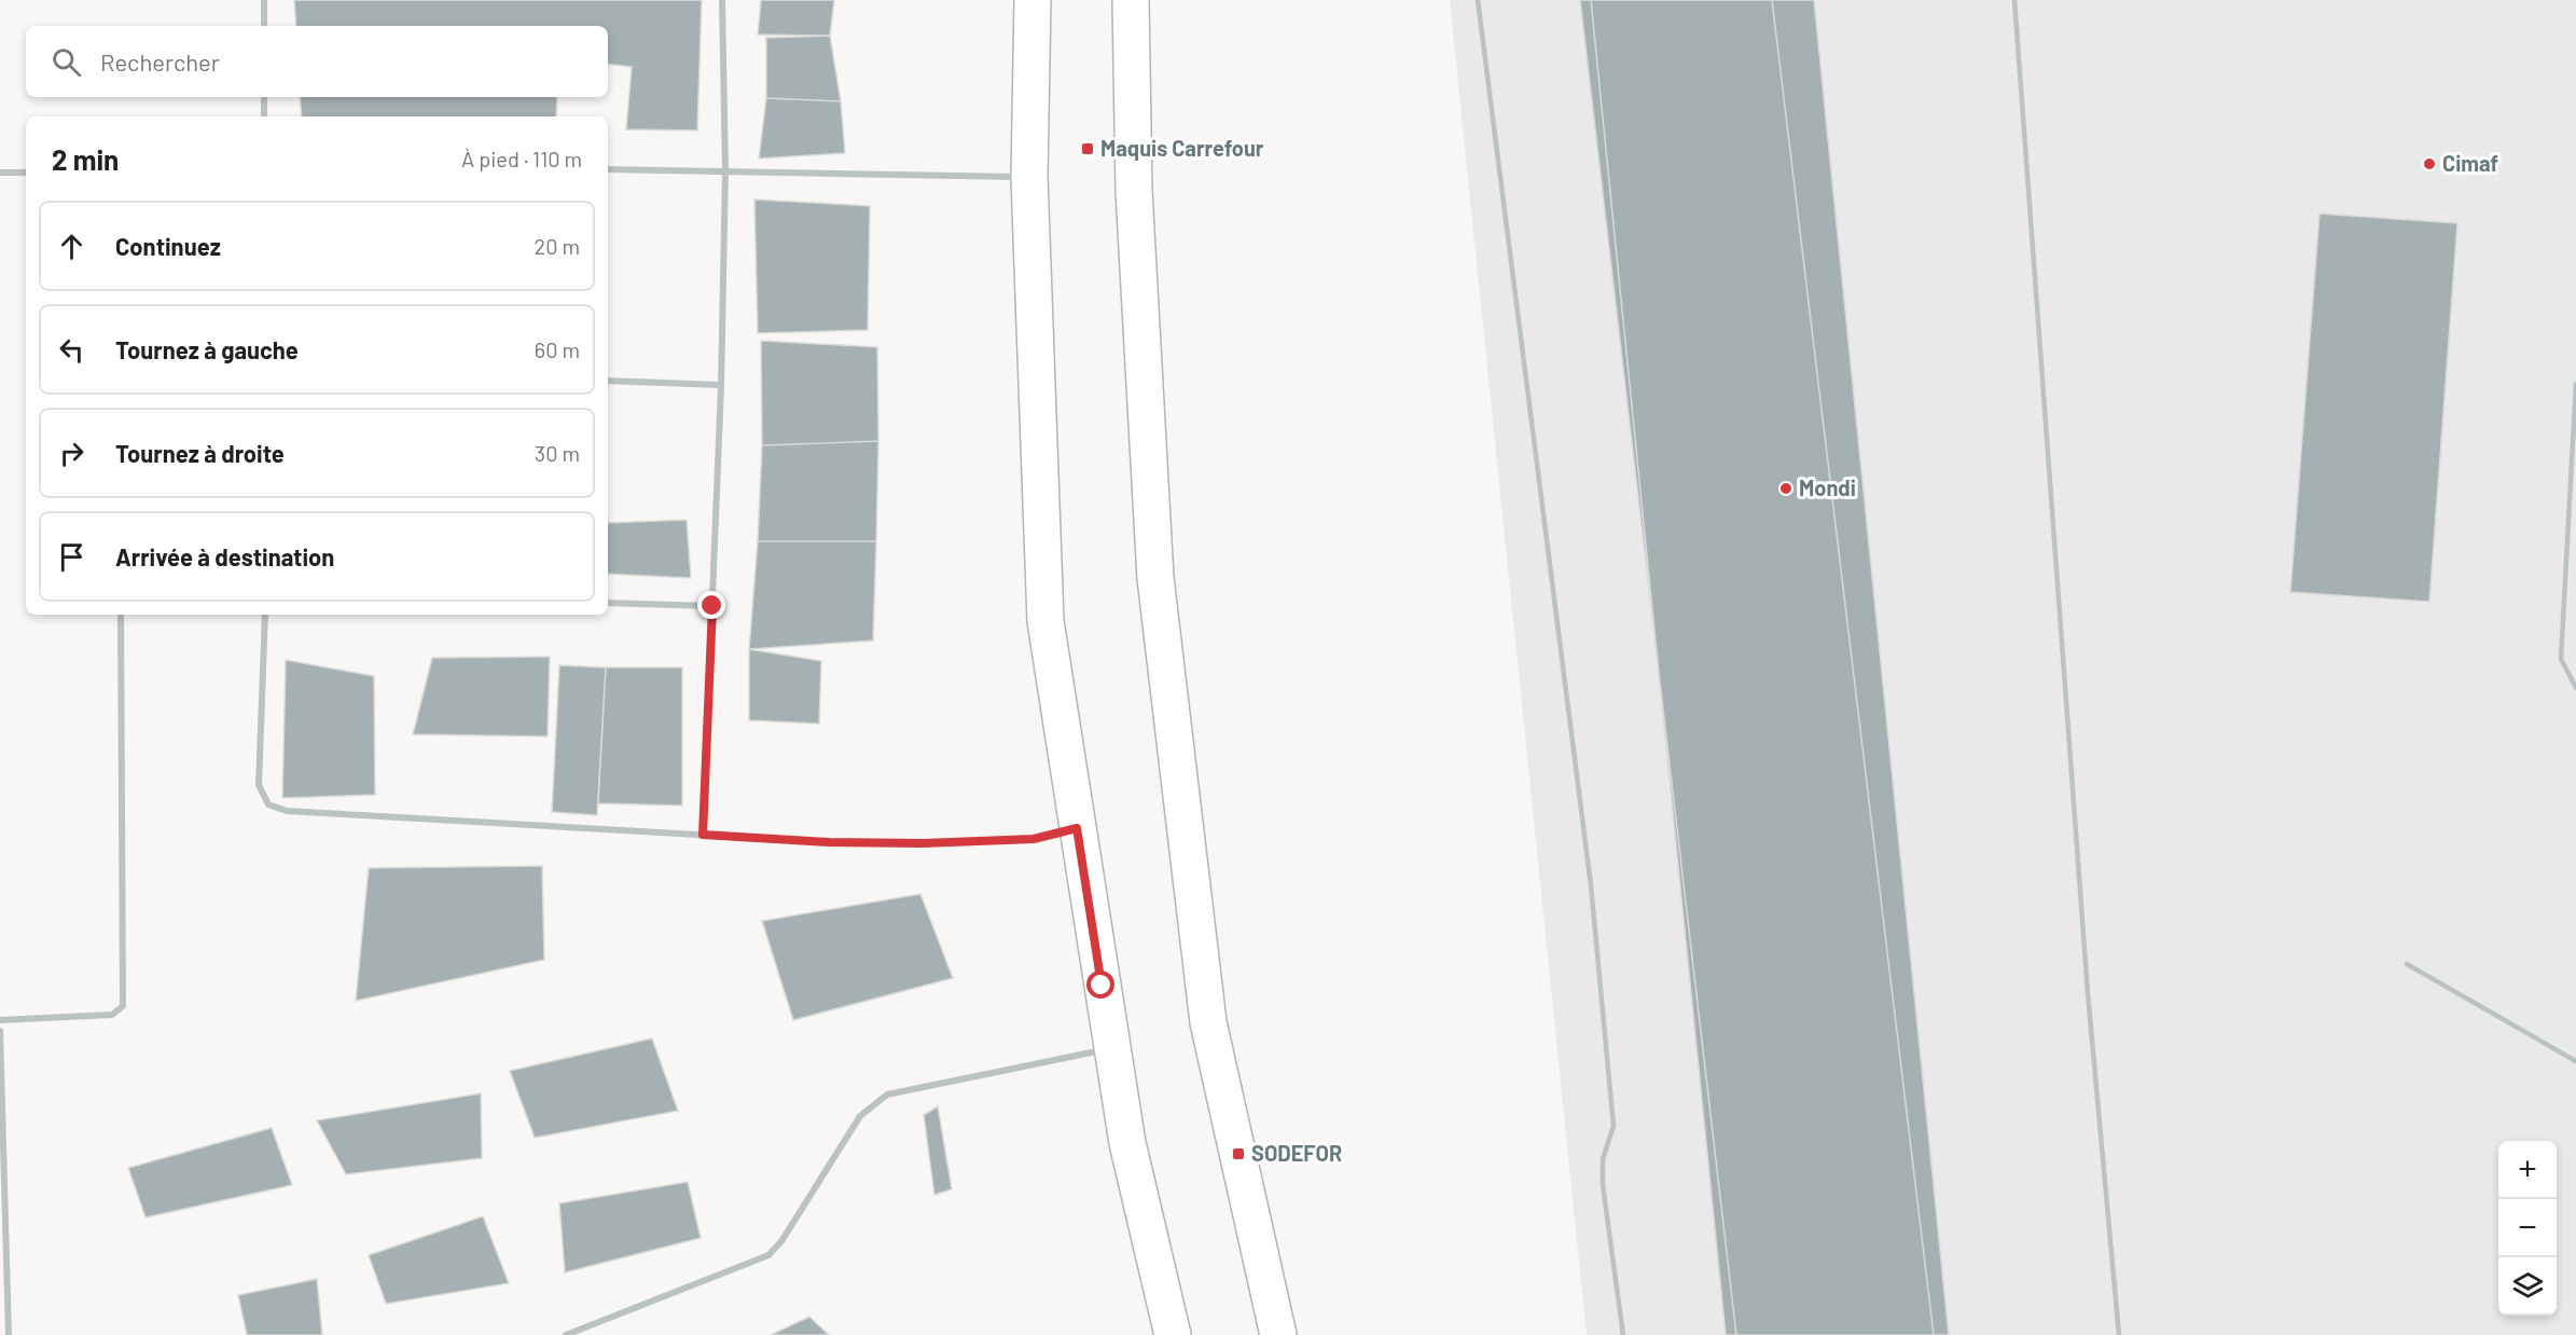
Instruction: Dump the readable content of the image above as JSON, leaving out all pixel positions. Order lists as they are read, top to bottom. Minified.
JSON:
{"places":{"transit":["Maquis Carrefour","SODEFOR"],"other":["Cimaf","Mondi"]},"page":{"search":"Rechercher","heading":["2 min","À pied · 110 m"],"list":[["Continuez","20 m"],["Tournez à gauche","60 m"],["Tournez à droite","30 m"],"Arrivée à destination"],"map_buttons":["+","−"]}}
